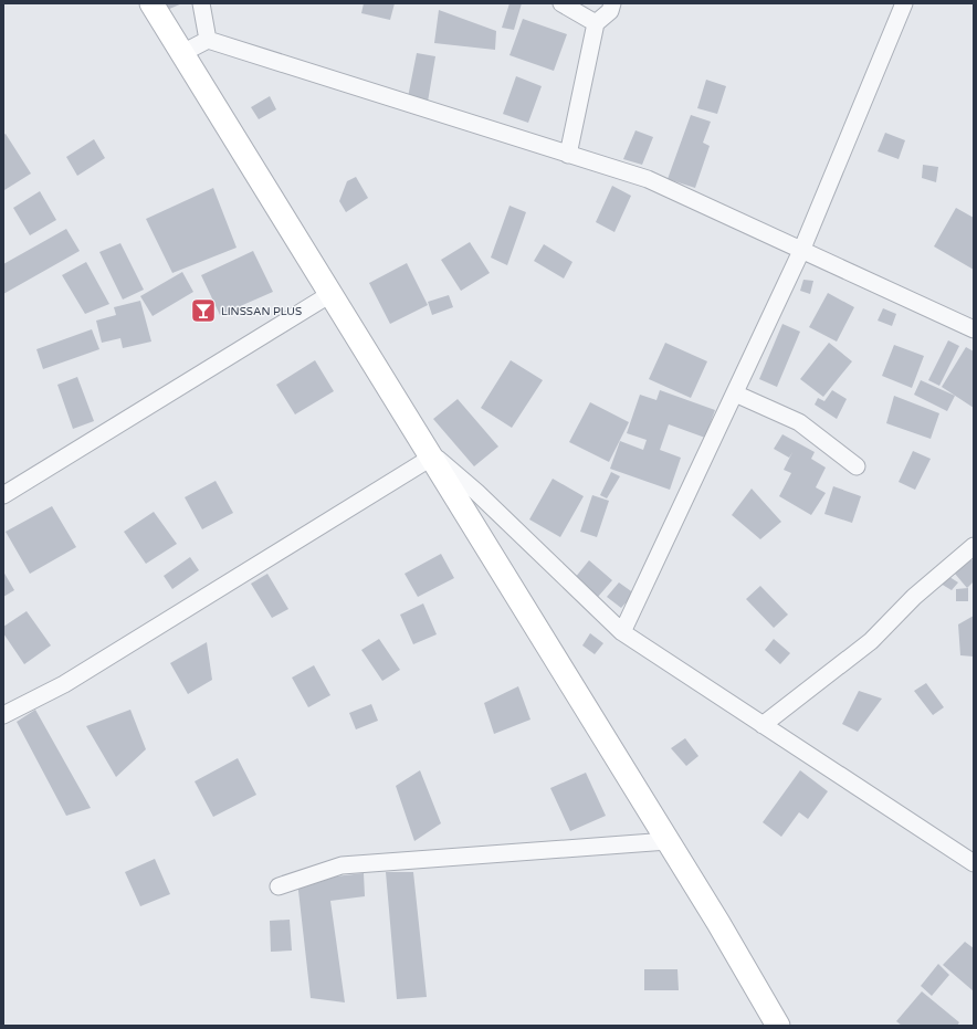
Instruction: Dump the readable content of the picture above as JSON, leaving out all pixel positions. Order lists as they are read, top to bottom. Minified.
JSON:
{"places":{"bar":["LINSSAN PLUS"]}}
